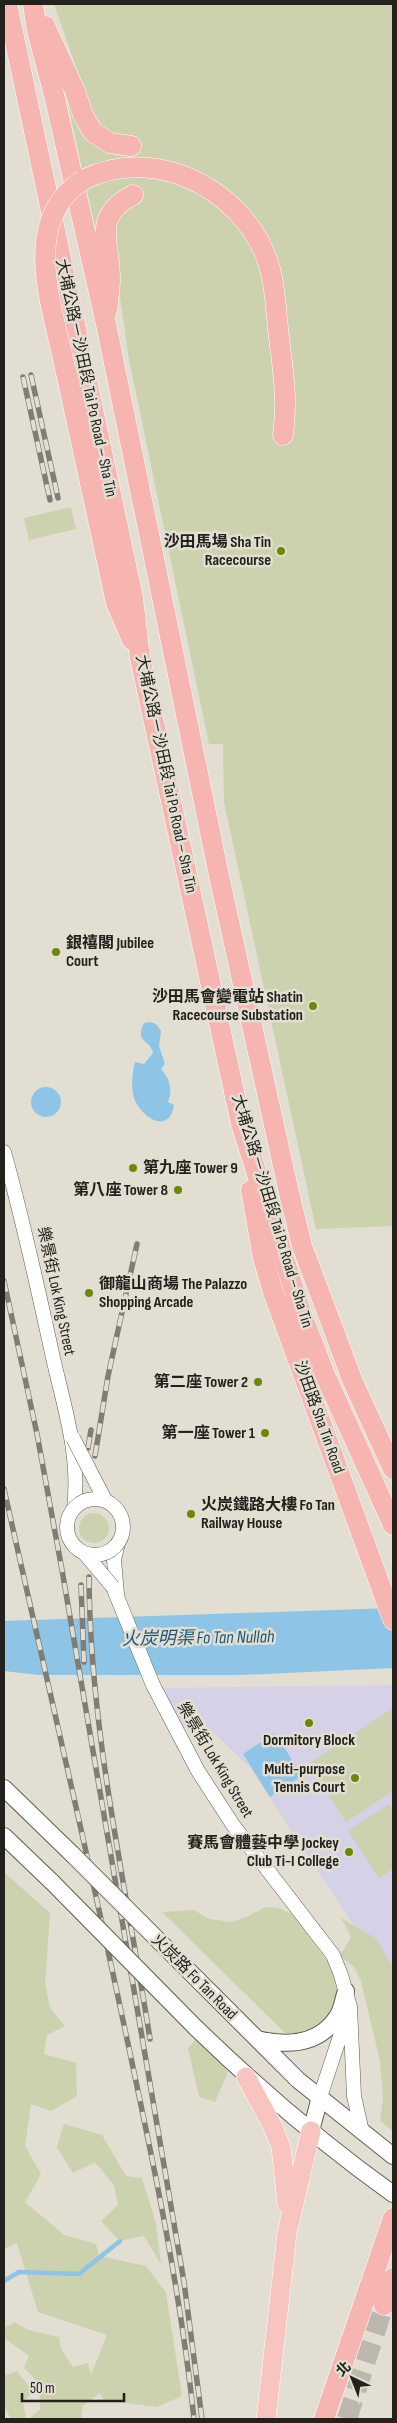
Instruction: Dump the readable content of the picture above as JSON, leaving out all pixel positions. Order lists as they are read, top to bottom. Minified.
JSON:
{"streets":{"highway":["大埔公路－沙田段 Tai Po Road – Sha Tin","沙田路 Sha Tin Road"],"main road":["火炭路 Fo Tan Road"],"street":["樂景街 Lok King Street"]},"crossings":[["大埔公路－沙田段 Tai Po Road – Sha Tin","沙田路 Sha Tin Road"],["樂景街 Lok King Street","火炭路 Fo Tan Road"]],"water":["火炭明渠 Fo Tan Nullah"],"places":["沙田馬場 Sha Tin Racecourse","銀禧閣 Jubilee Court","沙田馬會變電站 Shatin Racecourse Substation","第九座 Tower 9","第八座 Tower 8","御龍山商場 The Palazzo Shopping Arcade","第二座 Tower 2","第一座 Tower 1","火炭鐵路大樓 Fo Tan Railway House","Dormitory Block","Multi-purpose Tennis Court","賽馬會體藝中學 Jockey Club Ti-I College"],"scale_bar":"50 m","north":"top left"}
